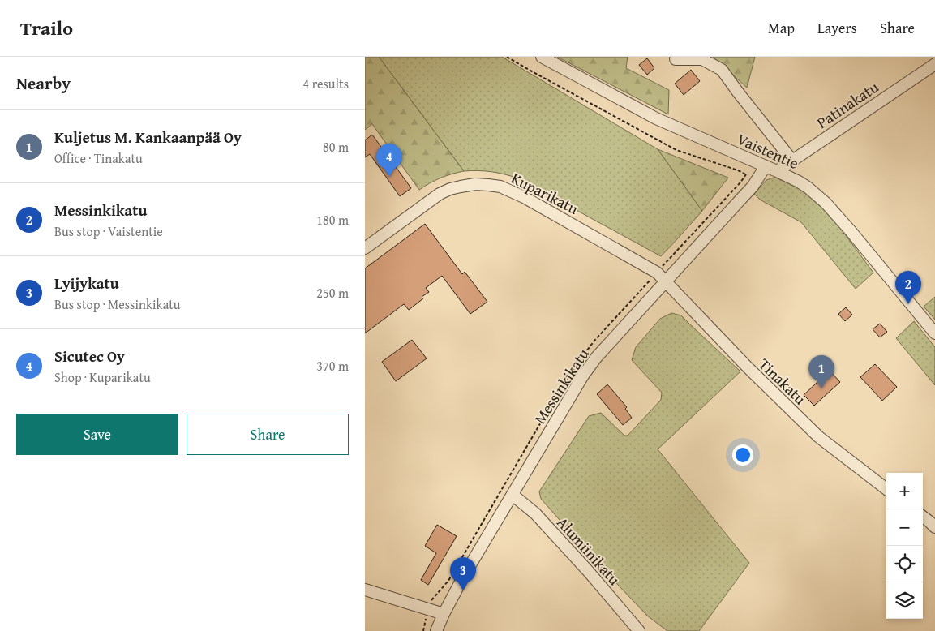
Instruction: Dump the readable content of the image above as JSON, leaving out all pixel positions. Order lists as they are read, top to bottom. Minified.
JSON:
{"streets":{"street":["Patinakatu","Vaistentie","Kuparikatu","Tinakatu","Messinkikatu","Alumiinikatu"]},"crossings":[["Patinakatu","Vaistentie"],["Vaistentie","Messinkikatu"],["Kuparikatu","Tinakatu"],["Kuparikatu","Messinkikatu"],["Tinakatu","Messinkikatu"],["Messinkikatu","Alumiinikatu"]],"page":{"header":"Trailo","nav":["Map","Layers","Share"],"heading":["Nearby","4 results"],"list":[{"mark":"1","name":"Kuljetus M. Kankaanpää Oy","note":"Office · Tinakatu","value":"80 m"},{"mark":"2","name":"Messinkikatu","note":"Bus stop · Vaistentie","value":"180 m"},{"mark":"3","name":"Lyijykatu","note":"Bus stop · Messinkikatu","value":"250 m"},{"mark":"4","name":"Sicutec Oy","note":"Shop · Kuparikatu","value":"370 m"}],"pins":["4","2","1","3"],"buttons":["Save","Share"],"map_buttons":["+","−"]}}
